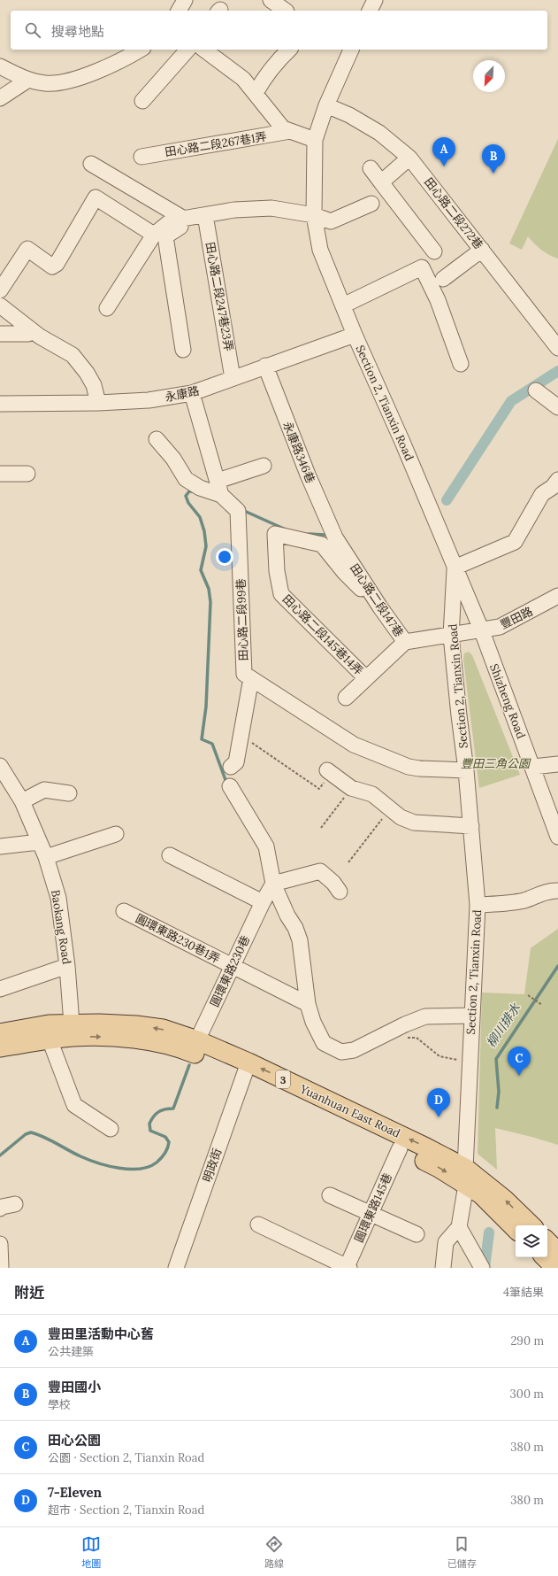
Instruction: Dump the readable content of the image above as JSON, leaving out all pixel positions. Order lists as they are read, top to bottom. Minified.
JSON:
{"streets":{"main road":["3","Yuanhuan East Road"],"street":["田心路二段267巷1弄","田心路二段272巷","田心路二段247巷23弄","永康路","Section 2, Tianxin Road","永康路346巷","田心路二段147巷","豐田路","田心路二段99巷","田心路二段145巷14弄","Shizheng Road","Baokang Road","圓環東路230巷1弄","圓環東路230巷","明政街","圓環東路145巷"]},"crossings":[["田心路二段272巷","Section 2, Tianxin Road"],["田心路二段247巷23弄","永康路"],["永康路","Section 2, Tianxin Road"],["永康路","永康路346巷"],["Section 2, Tianxin Road","田心路二段147巷"],["Section 2, Tianxin Road","豐田路"],["Section 2, Tianxin Road","田心路二段99巷"],["Section 2, Tianxin Road","Shizheng Road"],["Section 2, Tianxin Road","Yuanhuan East Road"],["永康路346巷","田心路二段147巷"],["田心路二段147巷","豐田路"],["田心路二段147巷","田心路二段145巷14弄"],["豐田路","Shizheng Road"],["Baokang Road","Yuanhuan East Road"],["圓環東路230巷1弄","圓環東路230巷"],["圓環東路230巷","Yuanhuan East Road"],["Yuanhuan East Road","明政街"],["Yuanhuan East Road","圓環東路145巷"]],"water":["柳川排水"],"parks":["豐田三角公園"],"north":"bottom left","page":{"search":"搜尋地點","pins":["A","B","C","D"],"heading":["附近","4筆結果"],"list":[{"mark":"A","name":"豐田里活動中心舊","note":"公共建築","value":"290 m"},{"mark":"B","name":"豐田國小","note":"學校","value":"300 m"},{"mark":"C","name":"田心公園","note":"公園 · Section 2, Tianxin Road","value":"380 m"},{"mark":"D","name":"7-Eleven","note":"超市 · Section 2, Tianxin Road","value":"380 m"}],"nav":["地圖","路線","已儲存"]}}
